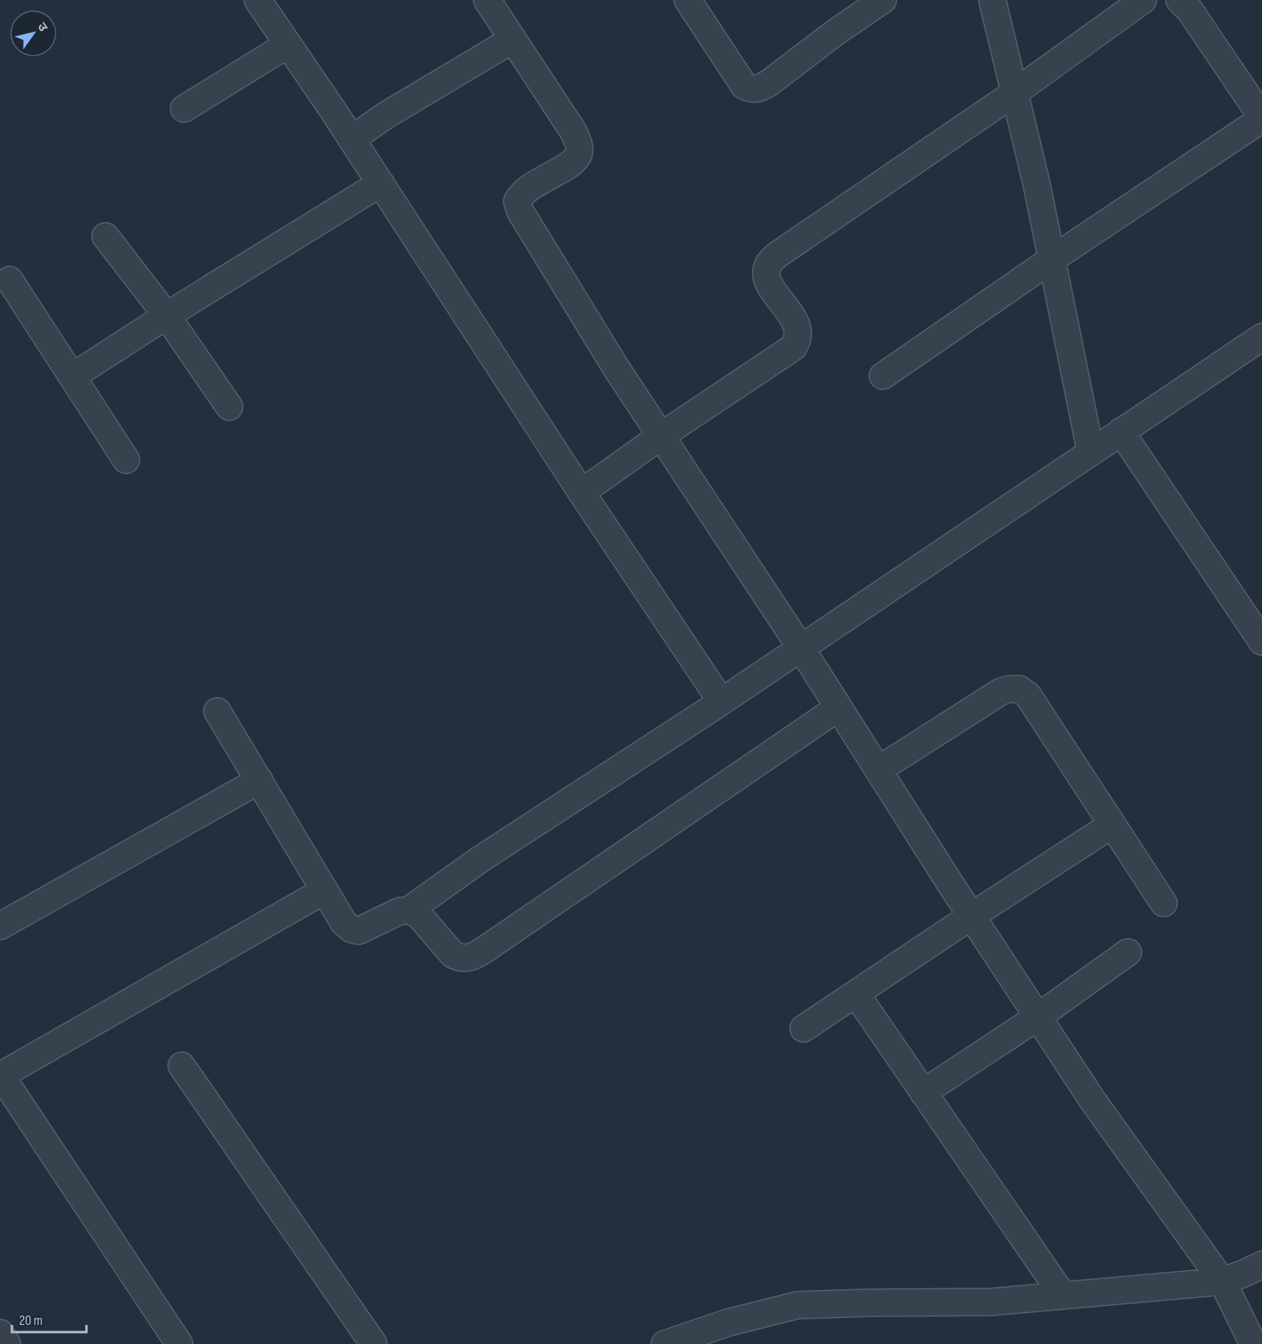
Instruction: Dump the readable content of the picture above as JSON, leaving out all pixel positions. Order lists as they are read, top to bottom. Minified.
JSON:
{"scale_bar":"20 m","north":"top right"}
